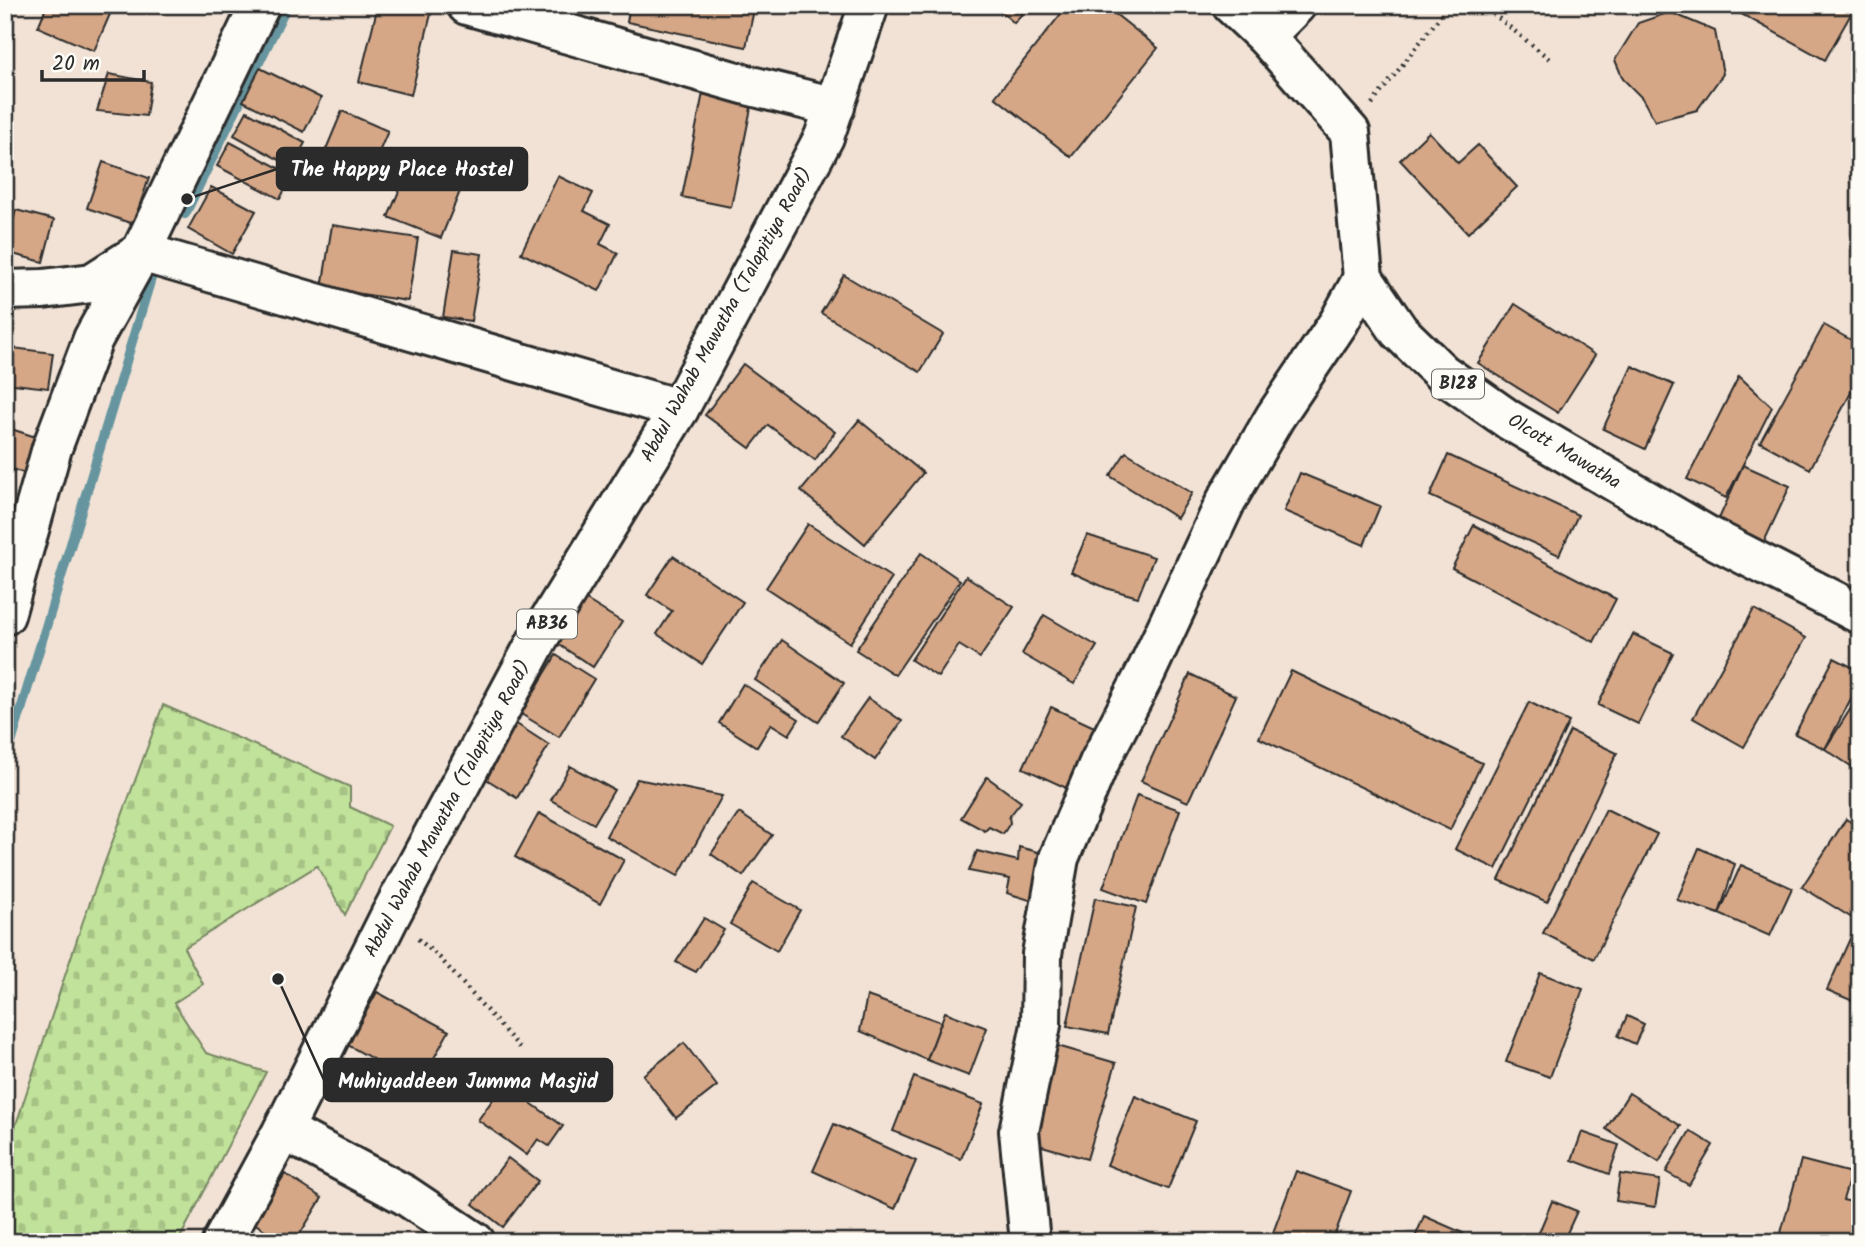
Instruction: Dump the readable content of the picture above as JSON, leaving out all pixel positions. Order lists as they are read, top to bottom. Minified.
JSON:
{"streets":{"street":["Abdul Wahab Mawatha (Talapitiya Road)","B128","Olcott Mawatha","AB36"]},"places":["The Happy Place Hostel","Muhiyaddeen Jumma Masjid"],"scale_bar":"20 m"}
